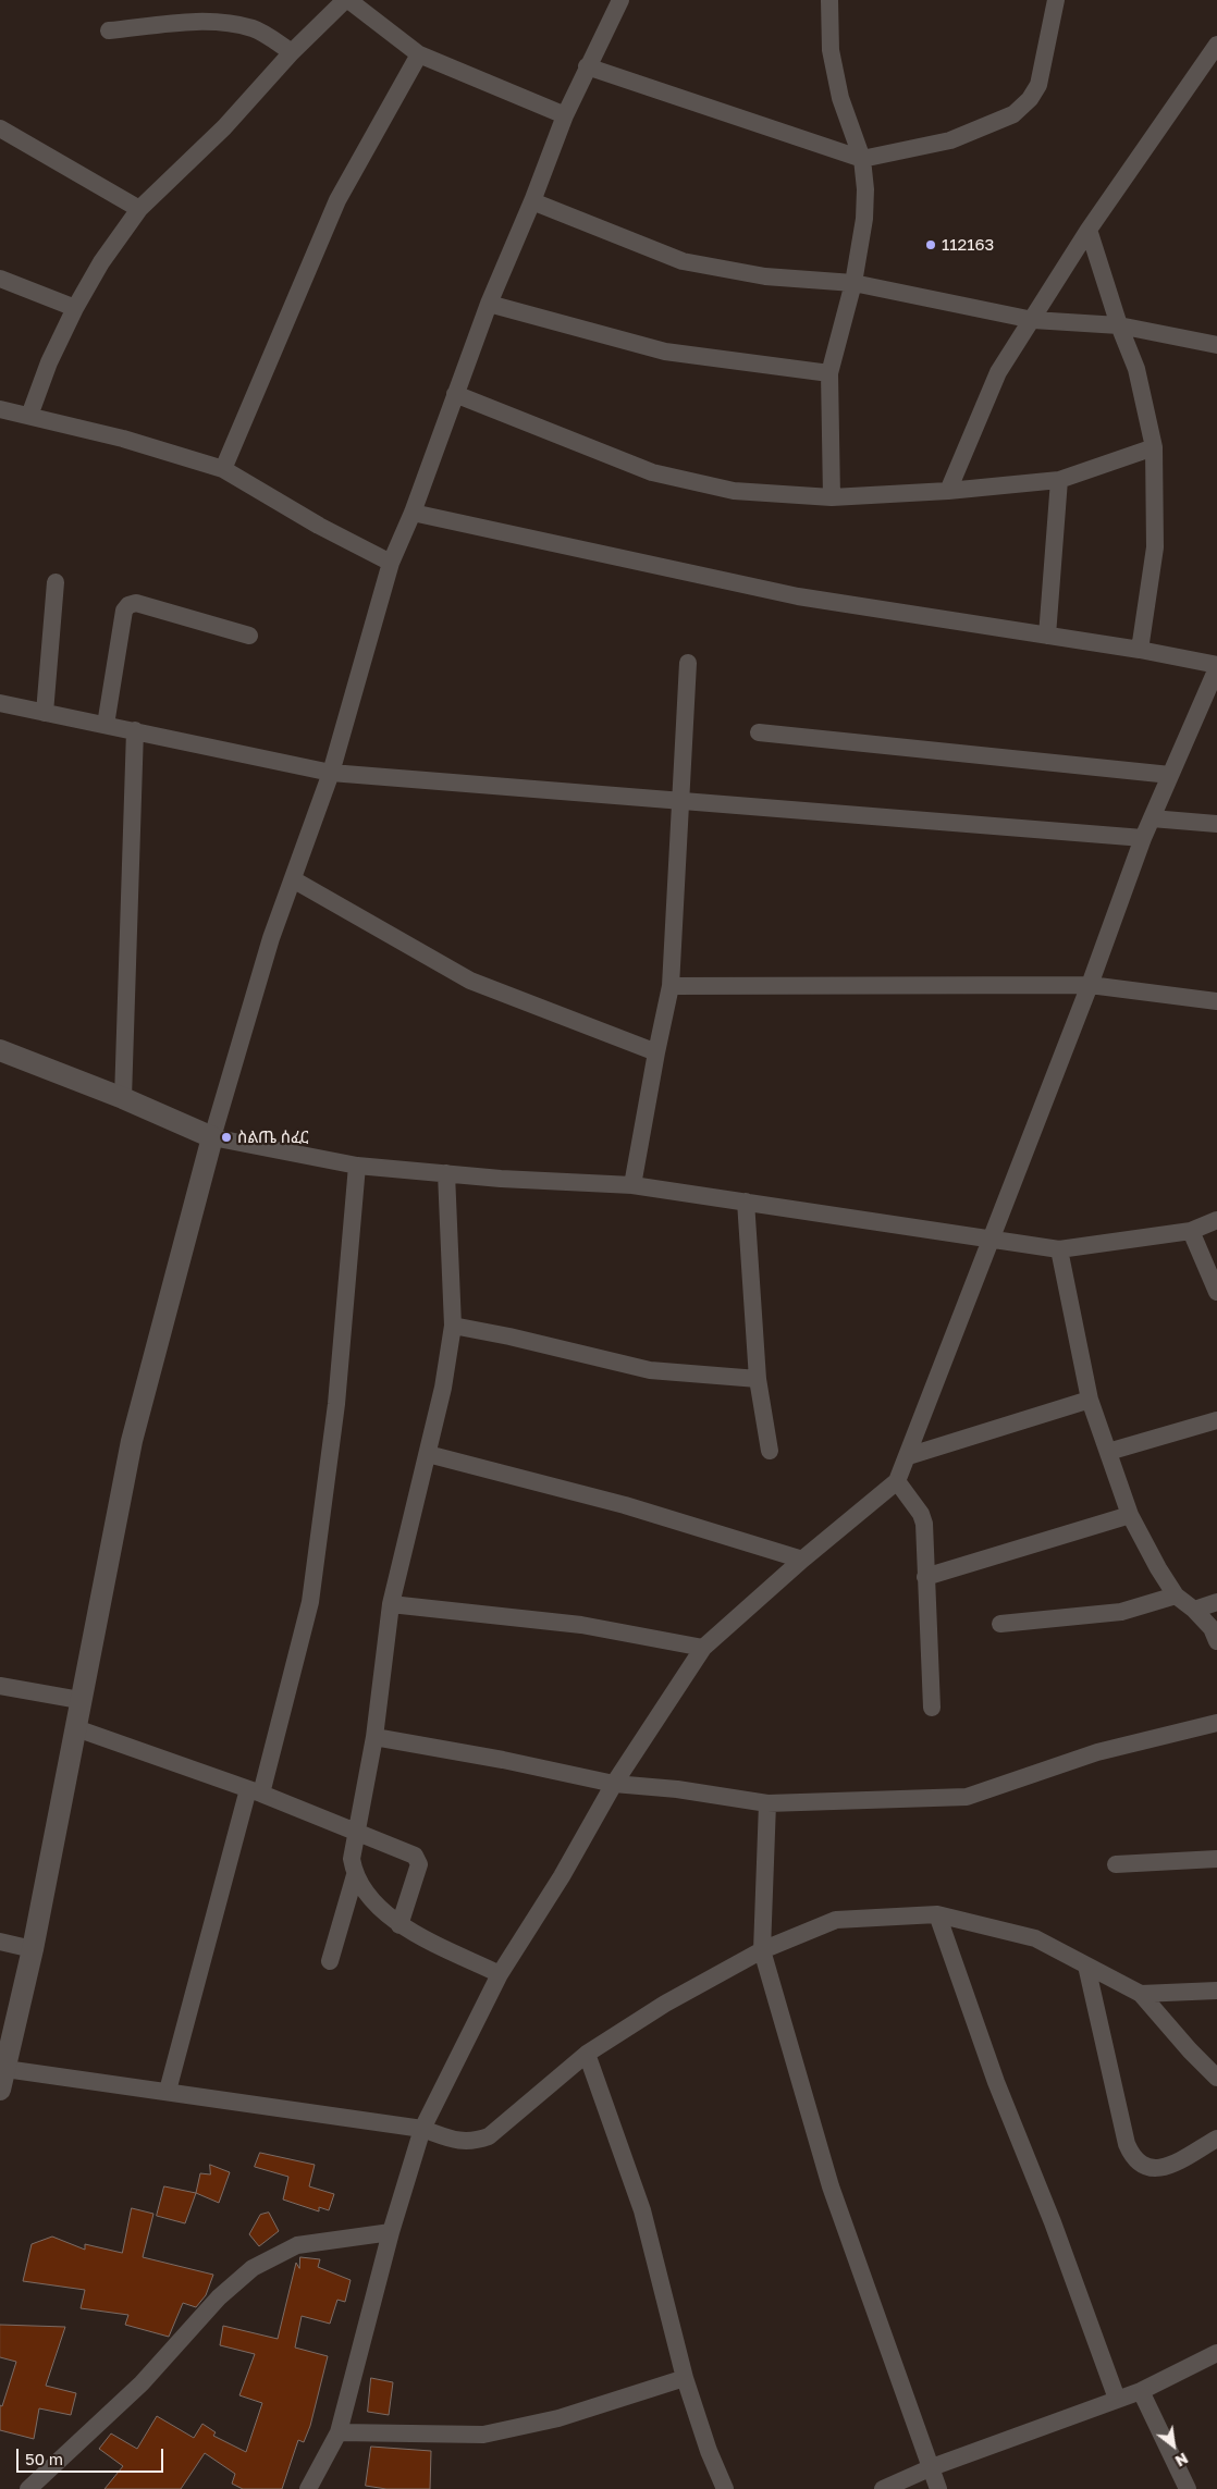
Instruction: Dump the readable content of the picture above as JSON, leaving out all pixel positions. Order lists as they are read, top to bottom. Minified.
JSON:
{"places":["112163","ስልጤ ሰፈር"],"scale_bar":"50 m","north":"bottom right"}
